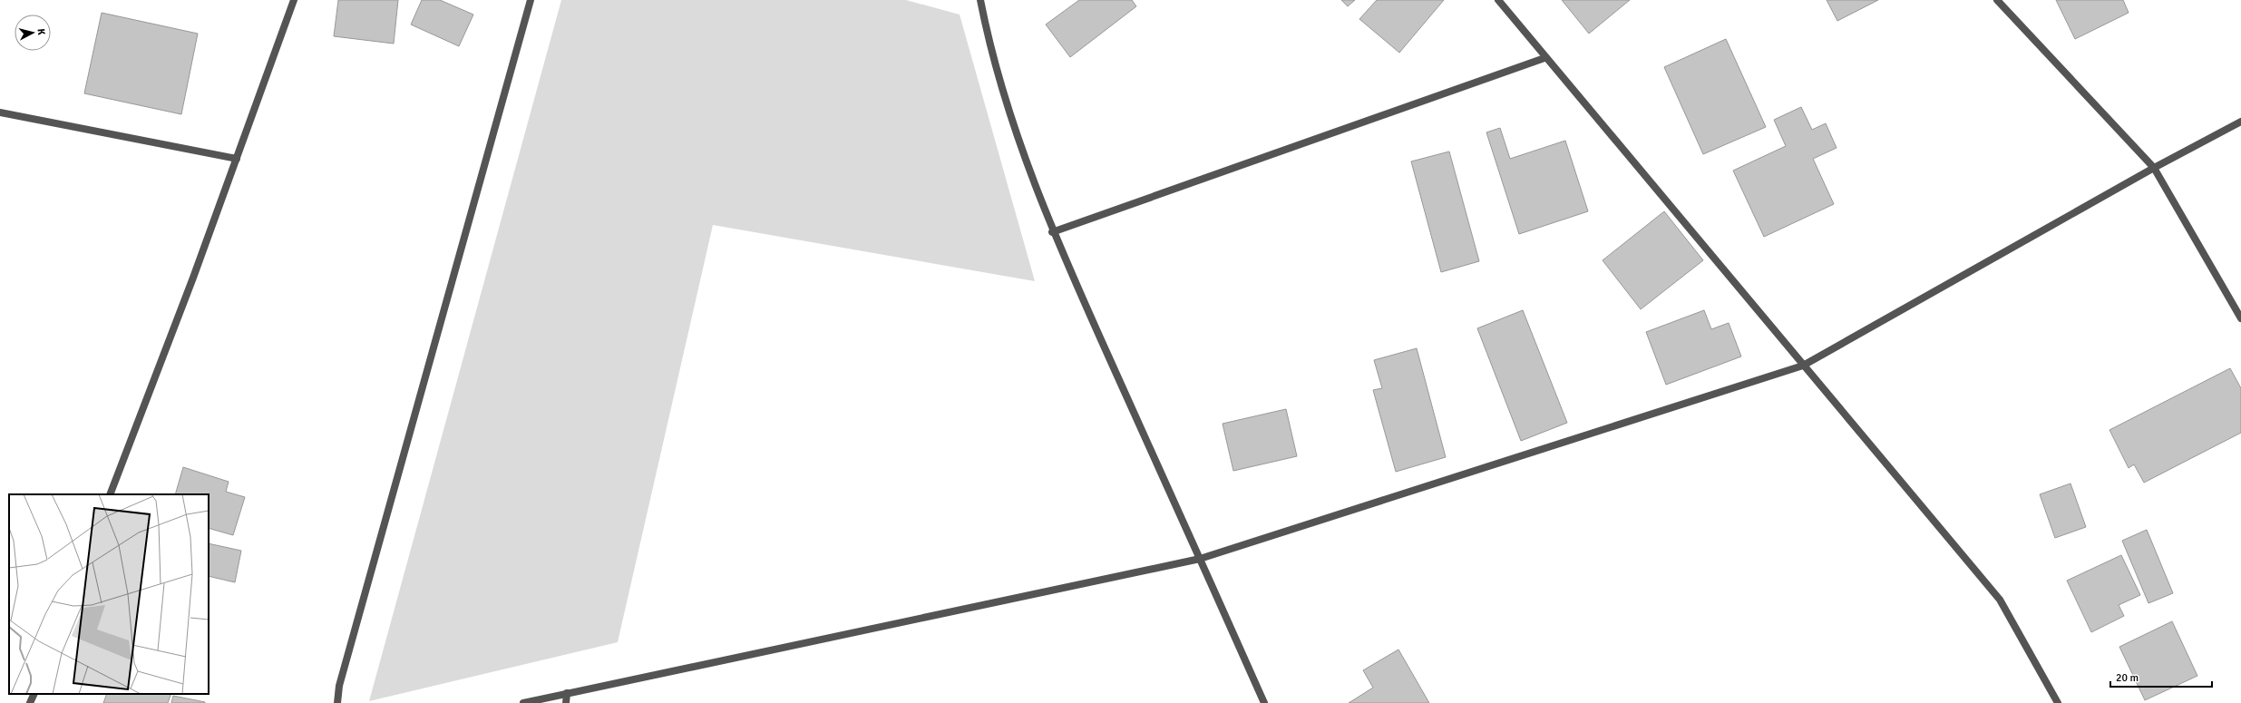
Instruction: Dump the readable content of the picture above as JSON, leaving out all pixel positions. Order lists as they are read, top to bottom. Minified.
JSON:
{"scale_bar":"20 m","north":"right"}
